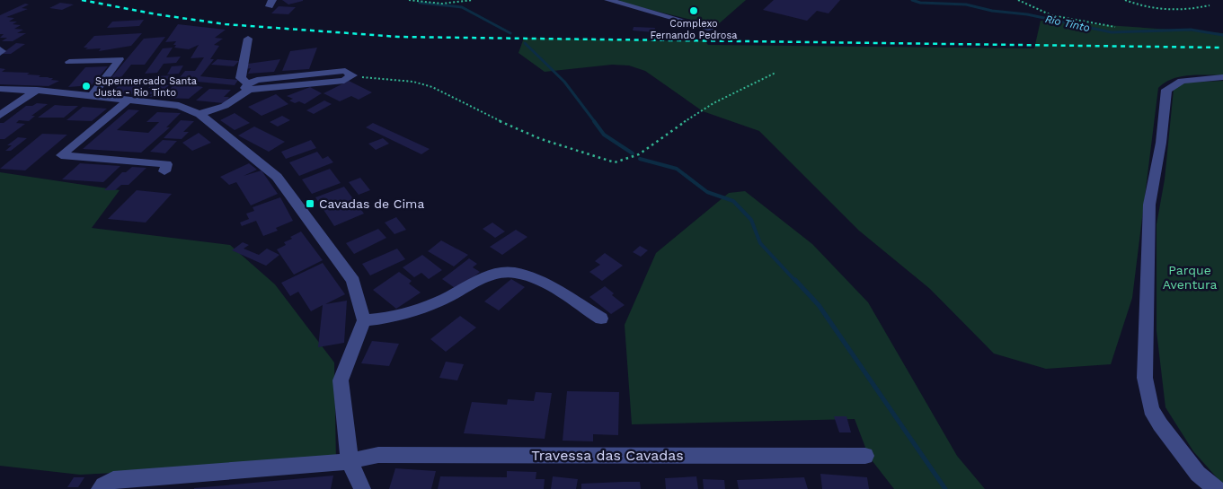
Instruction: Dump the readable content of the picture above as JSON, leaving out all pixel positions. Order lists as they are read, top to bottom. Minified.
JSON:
{"streets":{"street":["Travessa das Cavadas"]},"water":["Rio Tinto"],"parks":["Parque Aventura"],"places":{"other":["Complexo Fernando Pedrosa","Supermercado Santa Justa - Rio Tinto"],"transit":["Cavadas de Cima"]}}
